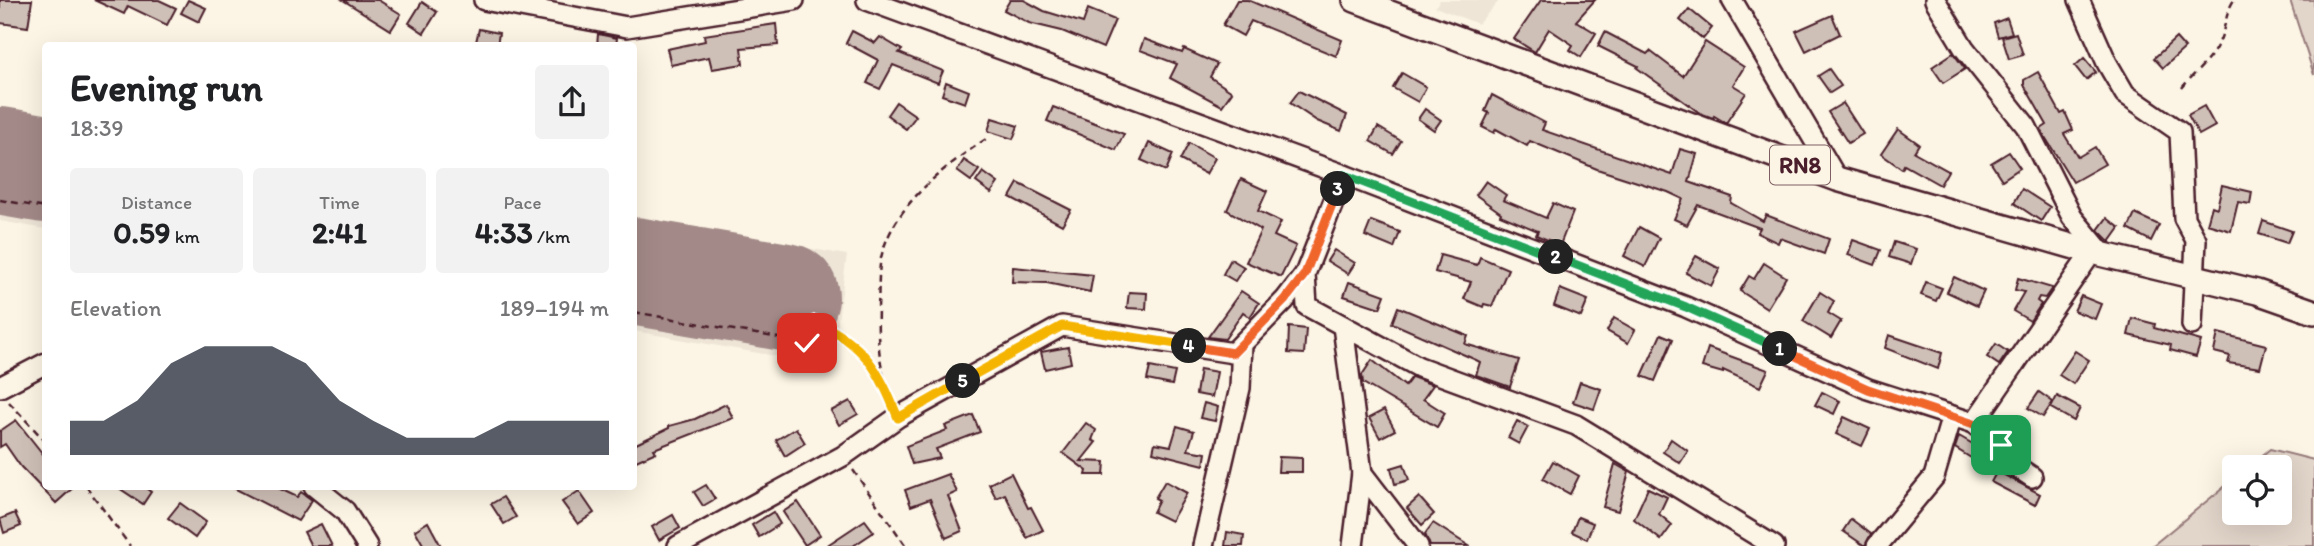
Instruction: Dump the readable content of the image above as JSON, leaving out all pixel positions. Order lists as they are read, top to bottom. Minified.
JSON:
{"streets":{"main road":["RN8"]},"page":{"heading":["Evening run","18:39"],"stats":[["Distance","0.59 km"],["Time","2:41"],["Pace","4:33 /km"]],"pins":["3","2","4","1","5"],"chart":["Elevation","189–194 m"]}}
